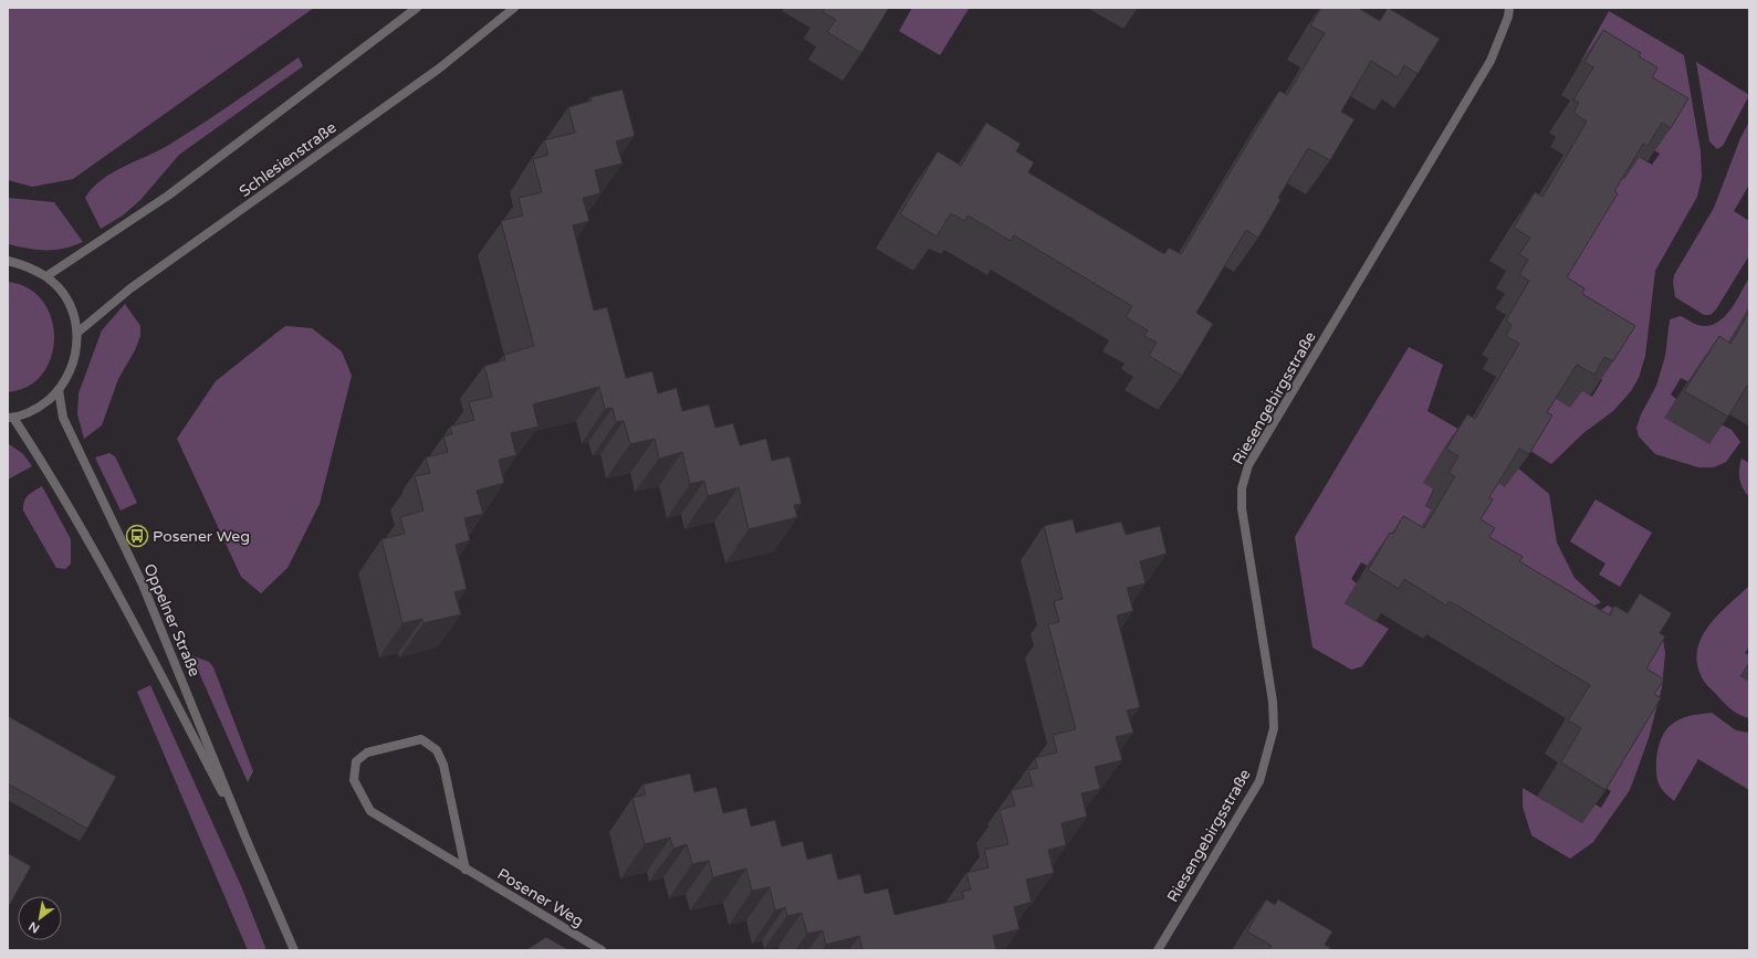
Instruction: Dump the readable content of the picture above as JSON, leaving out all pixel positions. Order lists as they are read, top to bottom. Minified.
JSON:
{"streets":{"street":["Schlesienstraße","Riesengebirgsstraße","Oppelner Straße","Posener Weg"]},"places":{"bus stop":["Posener Weg"]},"north":"bottom left"}
